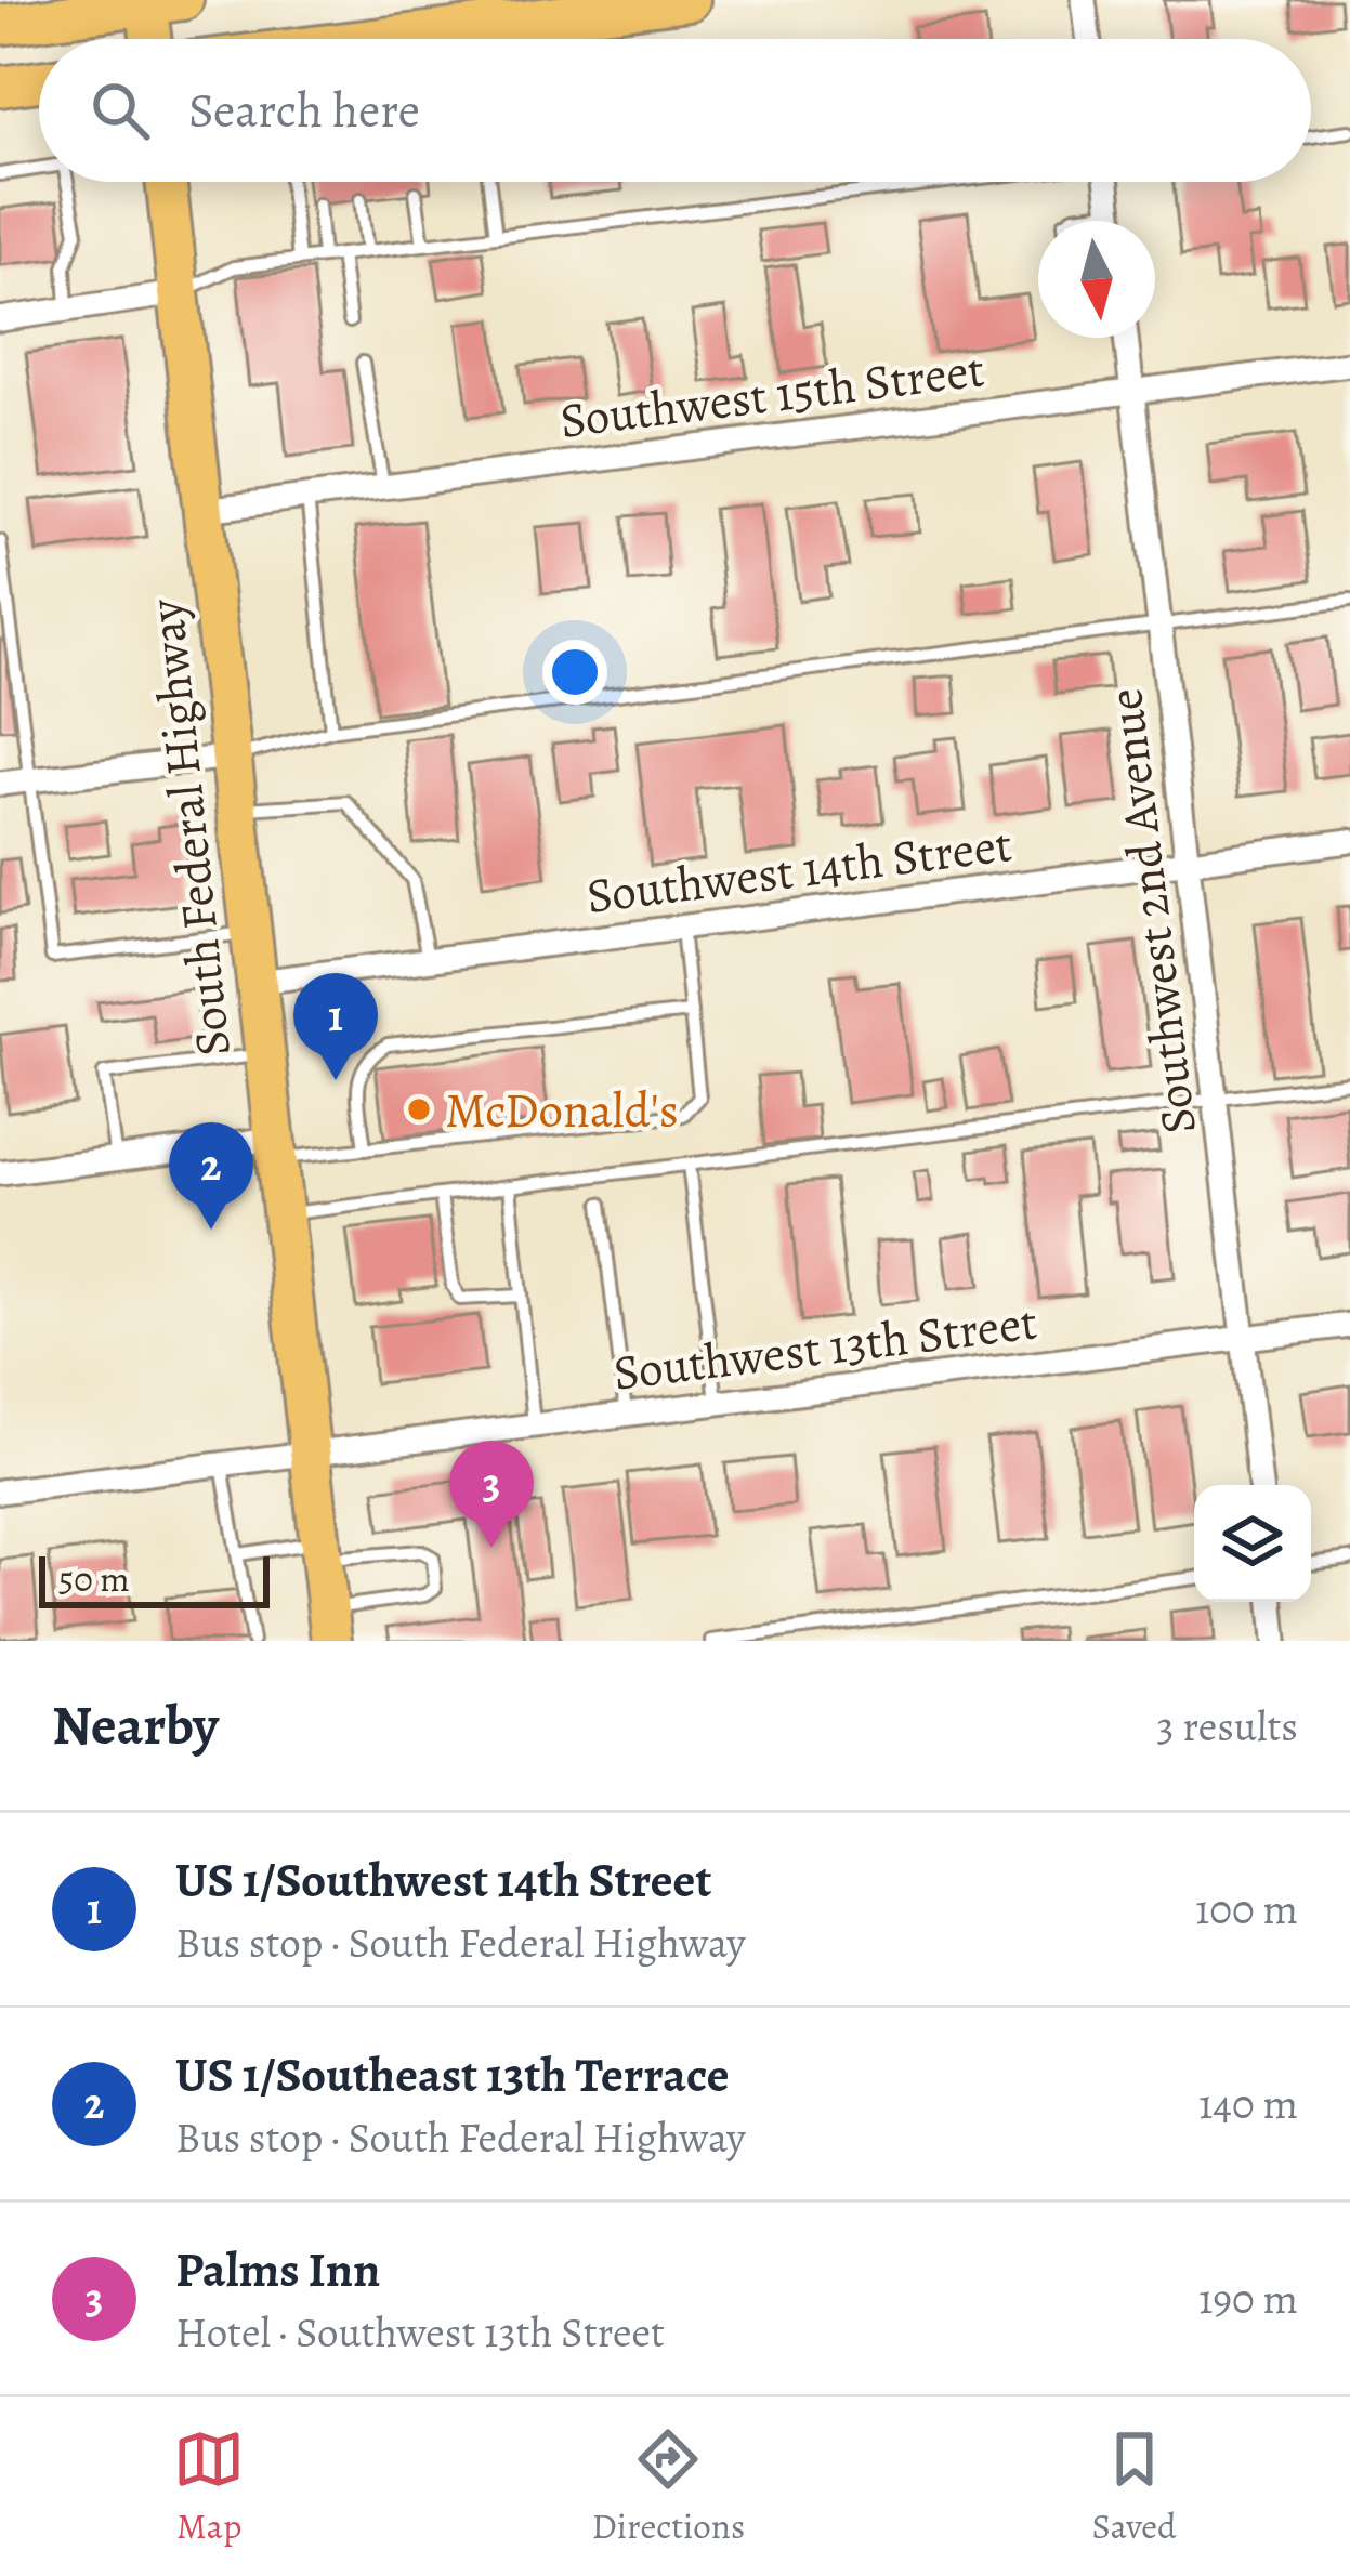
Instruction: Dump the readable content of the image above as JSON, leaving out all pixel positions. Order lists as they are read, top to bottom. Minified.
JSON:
{"streets":{"main road":["South Federal Highway"],"street":["Southwest 15th Street","Southwest 14th Street","Southwest 2nd Avenue","Southwest 13th Street"]},"crossings":[["Southwest 15th Street","South Federal Highway"],["Southwest 15th Street","Southwest 2nd Avenue"],["South Federal Highway","Southwest 14th Street"],["South Federal Highway","Southwest 13th Street"],["Southwest 14th Street","Southwest 2nd Avenue"],["Southwest 2nd Avenue","Southwest 13th Street"]],"places":["McDonald's"],"scale_bar":"50 m","north":"bottom","page":{"search":"Search here","pins":["1","2","3"],"scale":"50 m","heading":["Nearby","3 results"],"list":[{"mark":"1","name":"US 1/Southwest 14th Street","note":"Bus stop · South Federal Highway","value":"100 m"},{"mark":"2","name":"US 1/Southeast 13th Terrace","note":"Bus stop · South Federal Highway","value":"140 m"},{"mark":"3","name":"Palms Inn","note":"Hotel · Southwest 13th Street","value":"190 m"}],"nav":["Map","Directions","Saved"]}}
